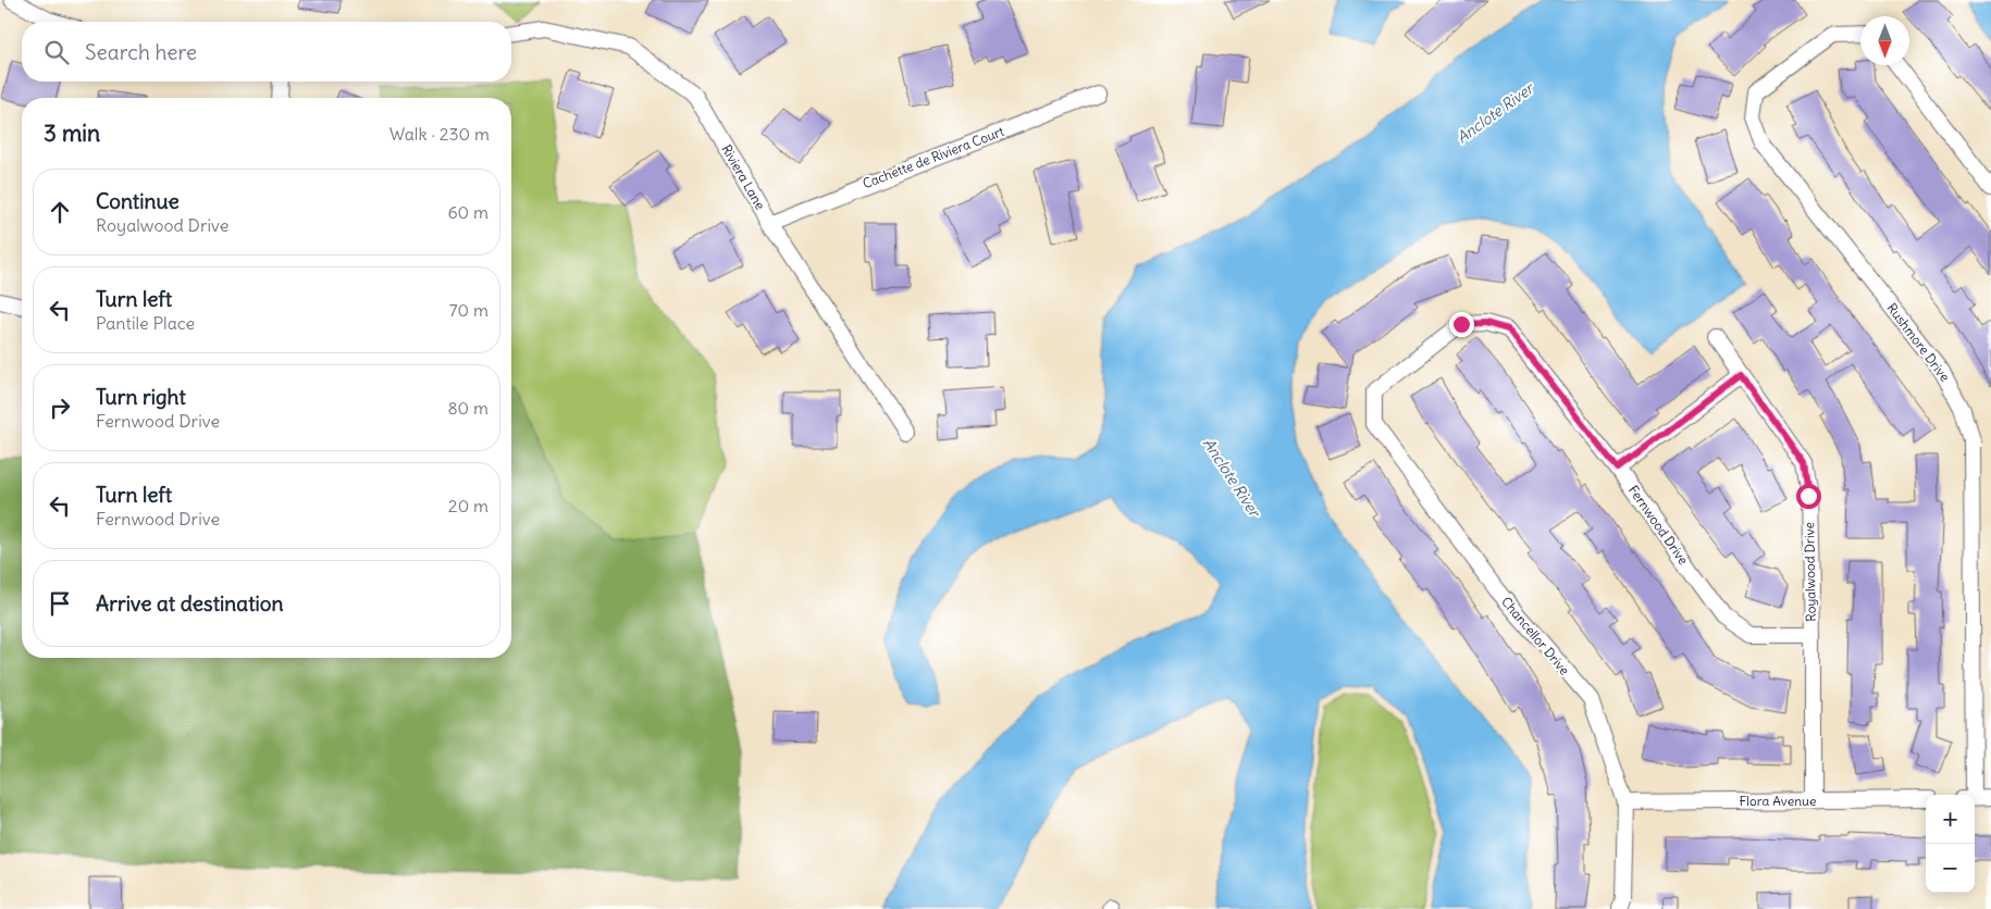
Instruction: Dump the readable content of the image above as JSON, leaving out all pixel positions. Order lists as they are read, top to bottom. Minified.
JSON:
{"streets":{"street":["Cachette de Riviera Court","Riviera Lane","Rushmore Drive","Fernwood Drive","Royalwood Drive","Chancellor Drive","Flora Avenue"]},"crossings":[["Cachette de Riviera Court","Riviera Lane"],["Fernwood Drive","Royalwood Drive"],["Fernwood Drive","Chancellor Drive"],["Royalwood Drive","Flora Avenue"],["Chancellor Drive","Flora Avenue"]],"water":["Anclote River"],"north":"bottom","page":{"search":"Search here","heading":["3 min","Walk · 230 m"],"list":[["Continue","Royalwood Drive","60 m"],["Turn left","Pantile Place","70 m"],["Turn right","Fernwood Drive","80 m"],["Turn left","Fernwood Drive","20 m"],"Arrive at destination"],"map_buttons":["+","−"]}}
